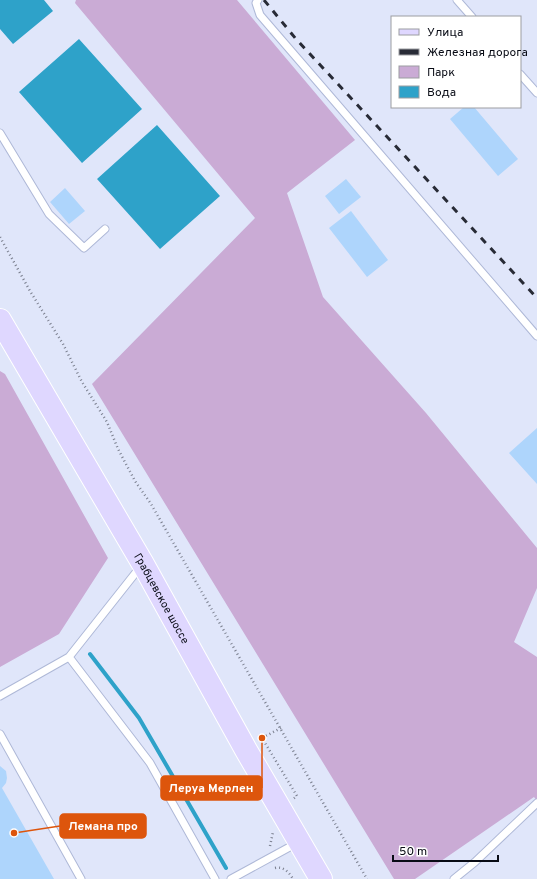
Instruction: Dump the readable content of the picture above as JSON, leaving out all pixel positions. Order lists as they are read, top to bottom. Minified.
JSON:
{"streets":{"main road":["Грабцевское шоссе"]},"places":["Леруа Мерлен","Лемана про"],"legend":["Улица","Железная дорога","Парк","Вода"],"scale_bar":"50 m"}
